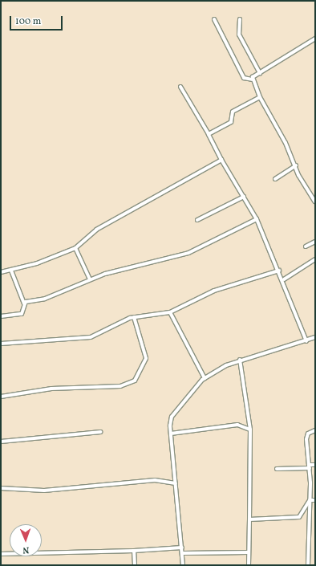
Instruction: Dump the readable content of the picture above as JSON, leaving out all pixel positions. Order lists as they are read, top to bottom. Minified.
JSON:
{"scale_bar":"100 m","north":"bottom"}
